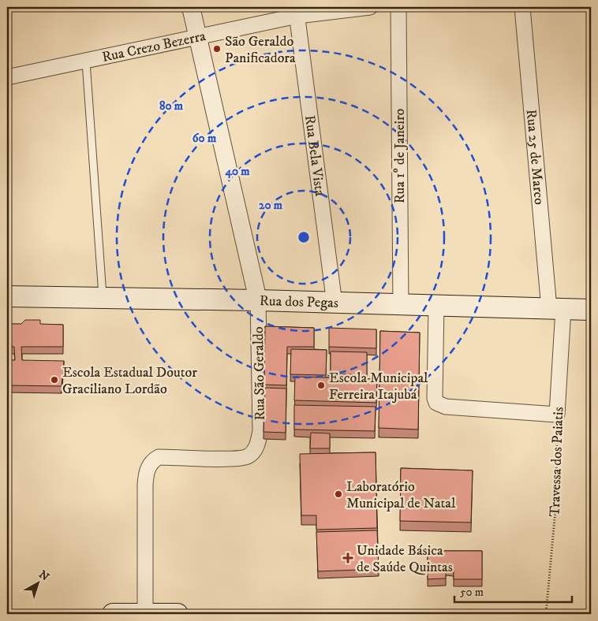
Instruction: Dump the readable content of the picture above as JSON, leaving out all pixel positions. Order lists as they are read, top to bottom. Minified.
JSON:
{"streets":{"main road":["Rua dos Pegas"],"street":["Rua Crezo Bezerra","Rua Bela Vista","Rua 1º de Janeiro","Rua 25 de Marco","Rua São Geraldo","Travessa dos Paiatis"]},"crossings":[["Rua Crezo Bezerra","Rua Bela Vista"],["Rua Crezo Bezerra","Rua São Geraldo"],["Rua Bela Vista","Rua dos Pegas"],["Rua 1º de Janeiro","Rua dos Pegas"],["Rua 25 de Marco","Rua dos Pegas"],["Rua 25 de Marco","Travessa dos Paiatis"],["Rua dos Pegas","Rua São Geraldo"],["Rua dos Pegas","Travessa dos Paiatis"]],"places":{"other":["São Geraldo Panificadora","Escola Estadual Doutor Graciliano Lordão","Escola Municipal Ferreira Itajubá","Laboratório Municipal de Natal"],"health":["Unidade Básica de Saúde Quintas"]},"scale_bar":"50 m","north":"top right","rings":["80 m","60 m","40 m","20 m"]}
